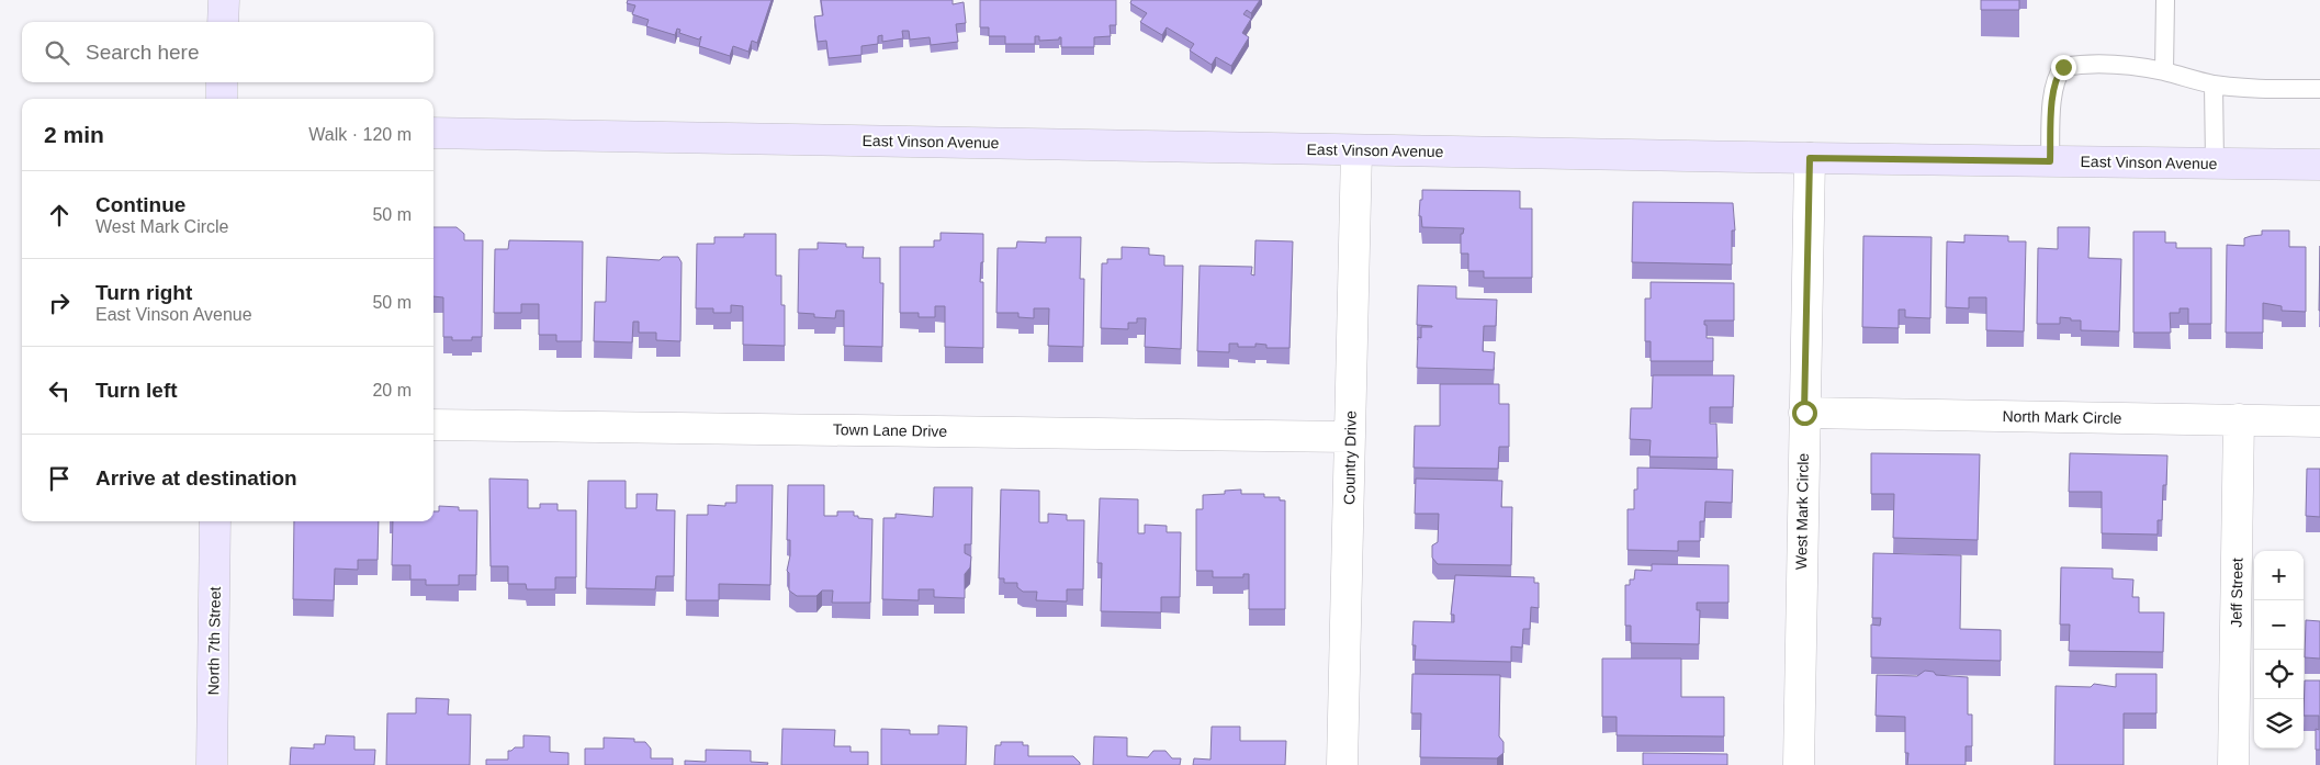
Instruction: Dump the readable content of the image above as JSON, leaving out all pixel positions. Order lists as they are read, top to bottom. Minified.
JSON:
{"streets":{"street":["East Vinson Avenue","North Mark Circle","Town Lane Drive","Country Drive","West Mark Circle","Jeff Street","North 7th Street"]},"crossings":[["East Vinson Avenue","Country Drive"],["East Vinson Avenue","West Mark Circle"],["North Mark Circle","West Mark Circle"],["North Mark Circle","Jeff Street"],["Town Lane Drive","Country Drive"]],"page":{"search":"Search here","heading":["2 min","Walk · 120 m"],"list":[["Continue","West Mark Circle","50 m"],["Turn right","East Vinson Avenue","50 m"],["Turn left","20 m"],"Arrive at destination"],"map_buttons":["+","−"]}}
